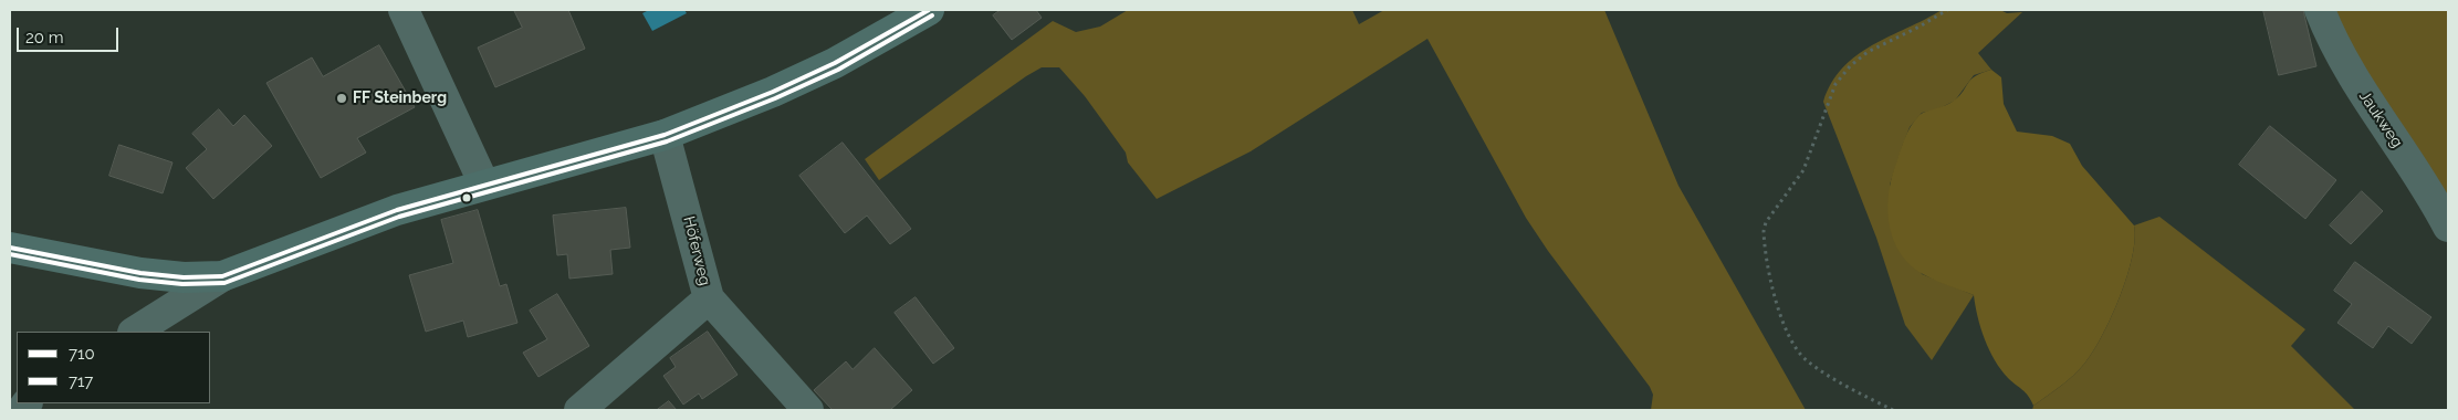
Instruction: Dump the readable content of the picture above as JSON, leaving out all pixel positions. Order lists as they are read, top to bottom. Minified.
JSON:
{"streets":{"street":["Jaukweg","Höferweg"]},"places":["FF Steinberg"],"lines":["transit line 710","transit line 717"],"legend":["710","717"],"scale_bar":"20 m"}
